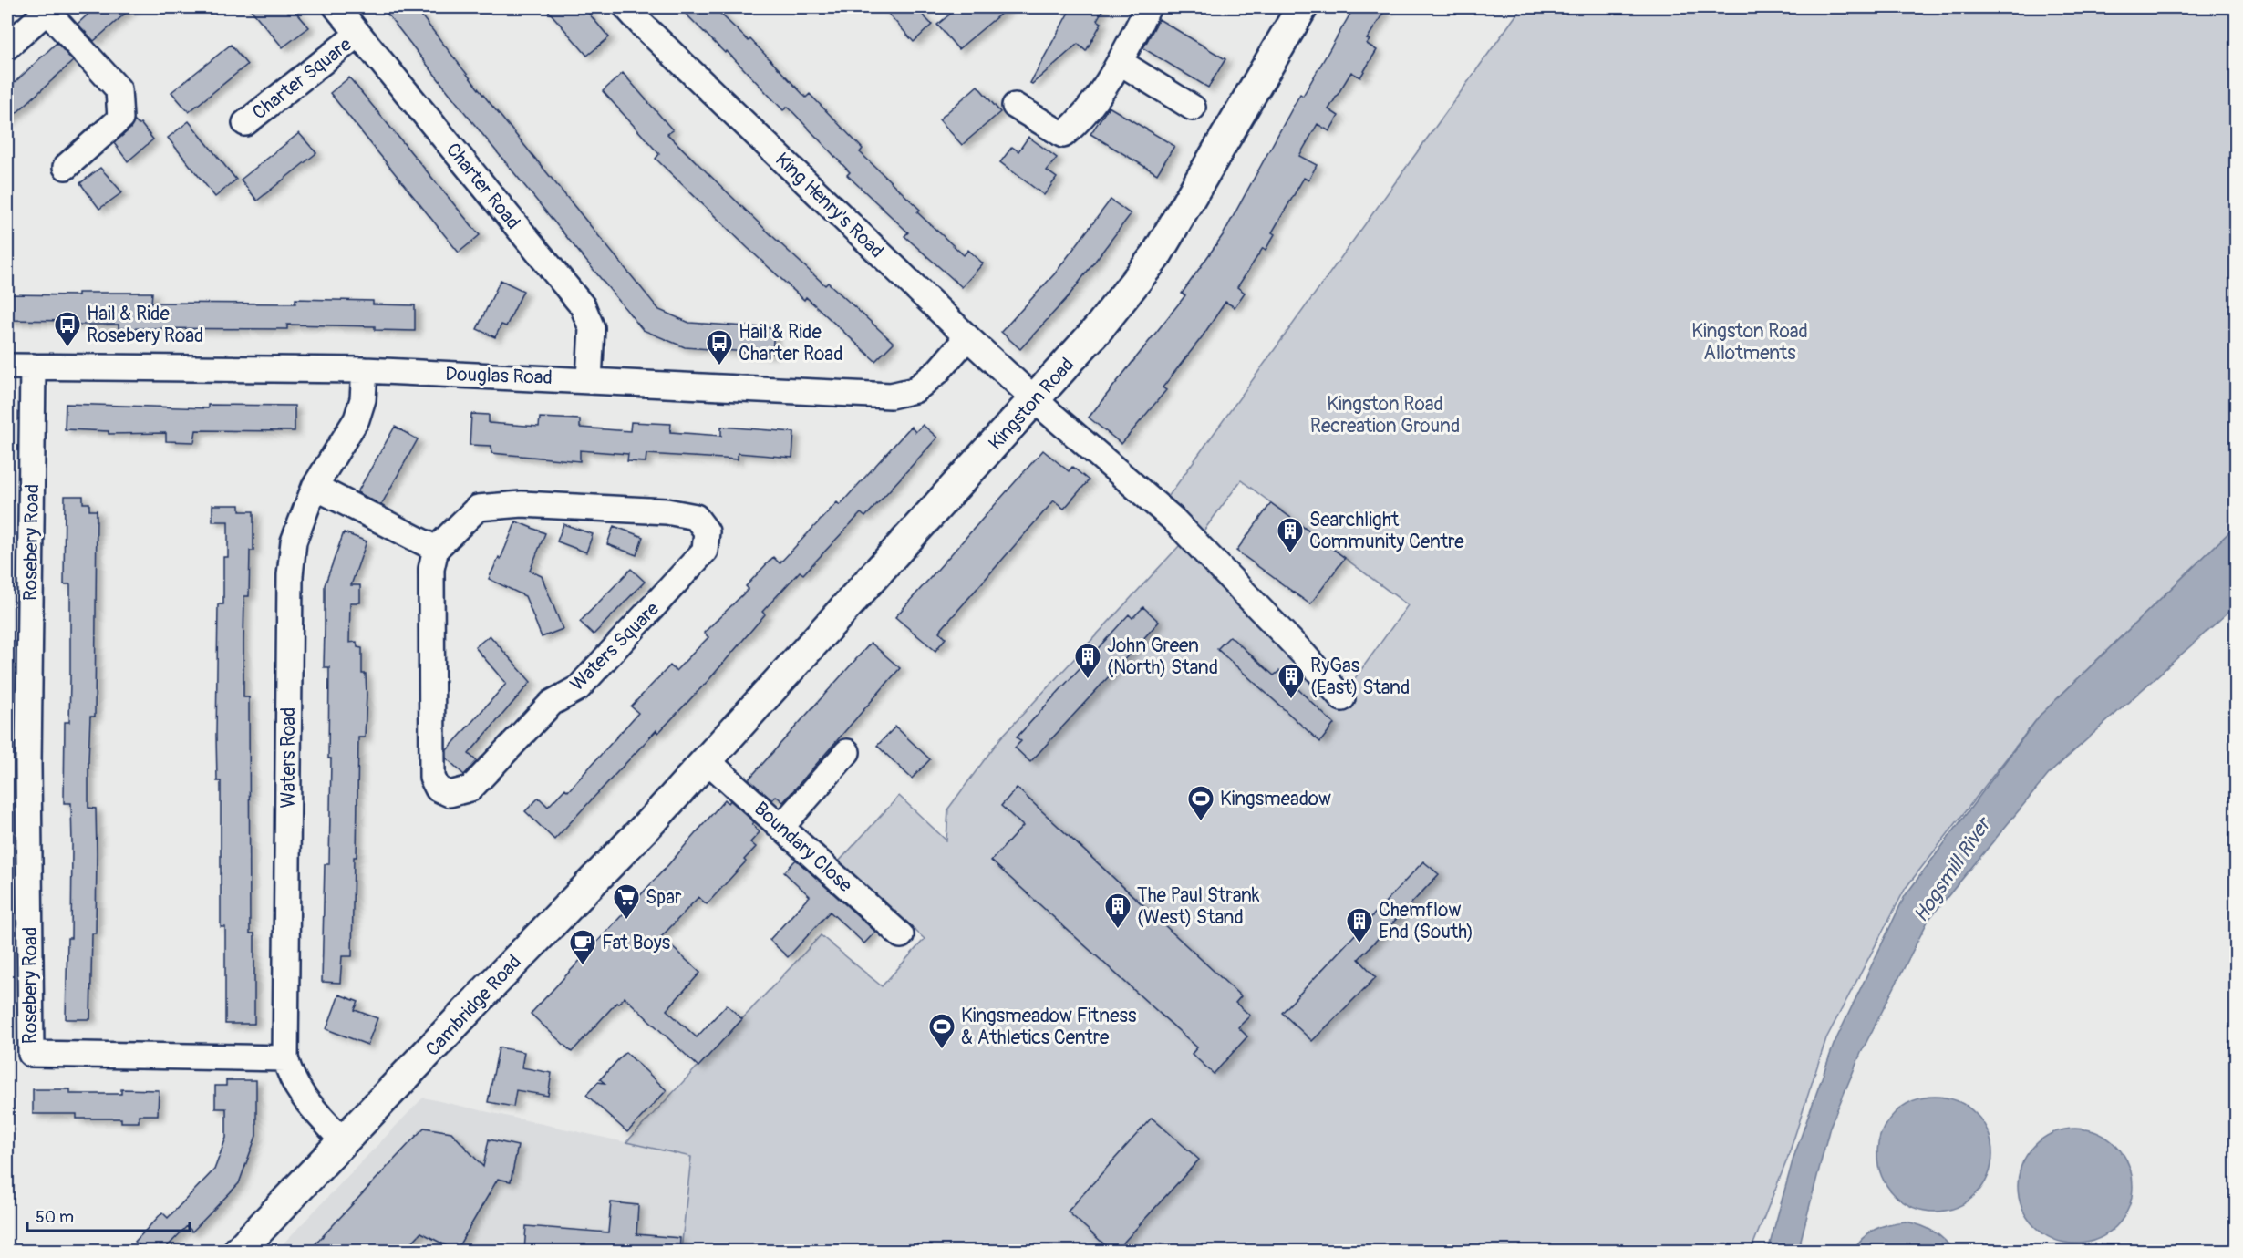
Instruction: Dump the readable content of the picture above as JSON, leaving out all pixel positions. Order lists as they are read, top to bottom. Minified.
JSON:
{"streets":{"main road":["Kingston Road","Cambridge Road"],"street":["Charter Square","Charter Road","King Henry's Road","Douglas Road","Rosebery Road","Waters Square","Waters Road","Boundary Close"]},"crossings":[["Charter Square","Charter Road"],["Charter Road","Douglas Road"],["King Henry's Road","Douglas Road"],["King Henry's Road","Kingston Road"],["Douglas Road","Rosebery Road"],["Douglas Road","Waters Road"],["Kingston Road","Boundary Close"],["Kingston Road","Cambridge Road"],["Rosebery Road","Waters Road"],["Waters Road","Cambridge Road"],["Boundary Close","Cambridge Road"]],"water":["Hogsmill River"],"parks":["Kingston Road Allotments","Kingston Road Recreation Ground"],"places":{"bus stop":["Hail & Ride Rosebery Road","Hail & Ride Charter Road"],"building":["Searchlight Community Centre","John Green (North) Stand","RyGas (East) Stand","The Paul Strank (West) Stand","Chemflow End (South)"],"sports":["Kingsmeadow","Kingsmeadow Fitness & Athletics Centre"],"supermarket":["Spar"],"cafe":["Fat Boys"]},"scale_bar":"50 m"}
